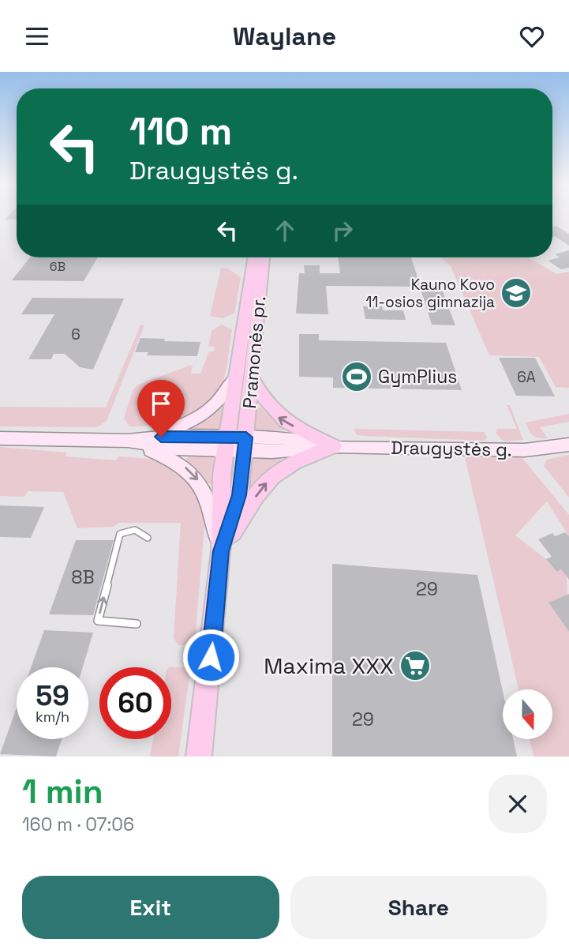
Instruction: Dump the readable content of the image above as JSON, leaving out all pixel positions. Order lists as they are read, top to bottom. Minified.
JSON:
{"streets":{"main road":["Pramonės pr.","Draugystės g."]},"crossings":[["Pramonės pr.","Draugystės g."]],"places":{"school or university":["Kauno Kovo 11-osios gimnazija"],"sports":["GymPlius"],"supermarket":["Maxima XXX"]},"house_numbers":["6B","6","6A","8B","29","29"],"north":"bottom","page":{"header":"Waylane","turn":["110 m","Draugystės g."],"speed":"59 km/h","limit":"60","heading":["1 min","160 m · 07:06"],"buttons":["Exit","Share"]}}
